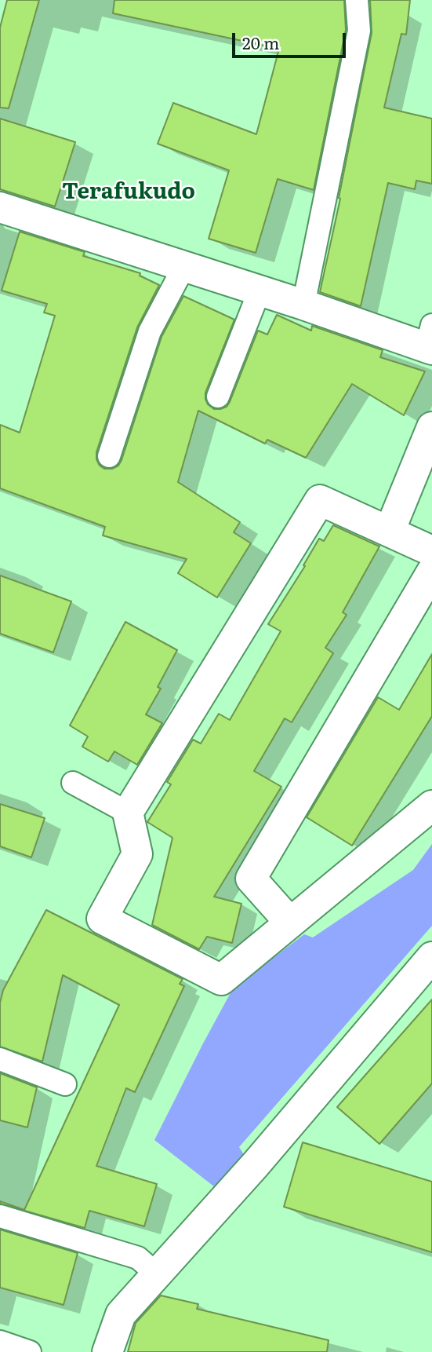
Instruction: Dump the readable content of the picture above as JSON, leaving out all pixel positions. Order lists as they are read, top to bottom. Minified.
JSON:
{"districts":["Terafukudo"],"scale_bar":"20 m"}
